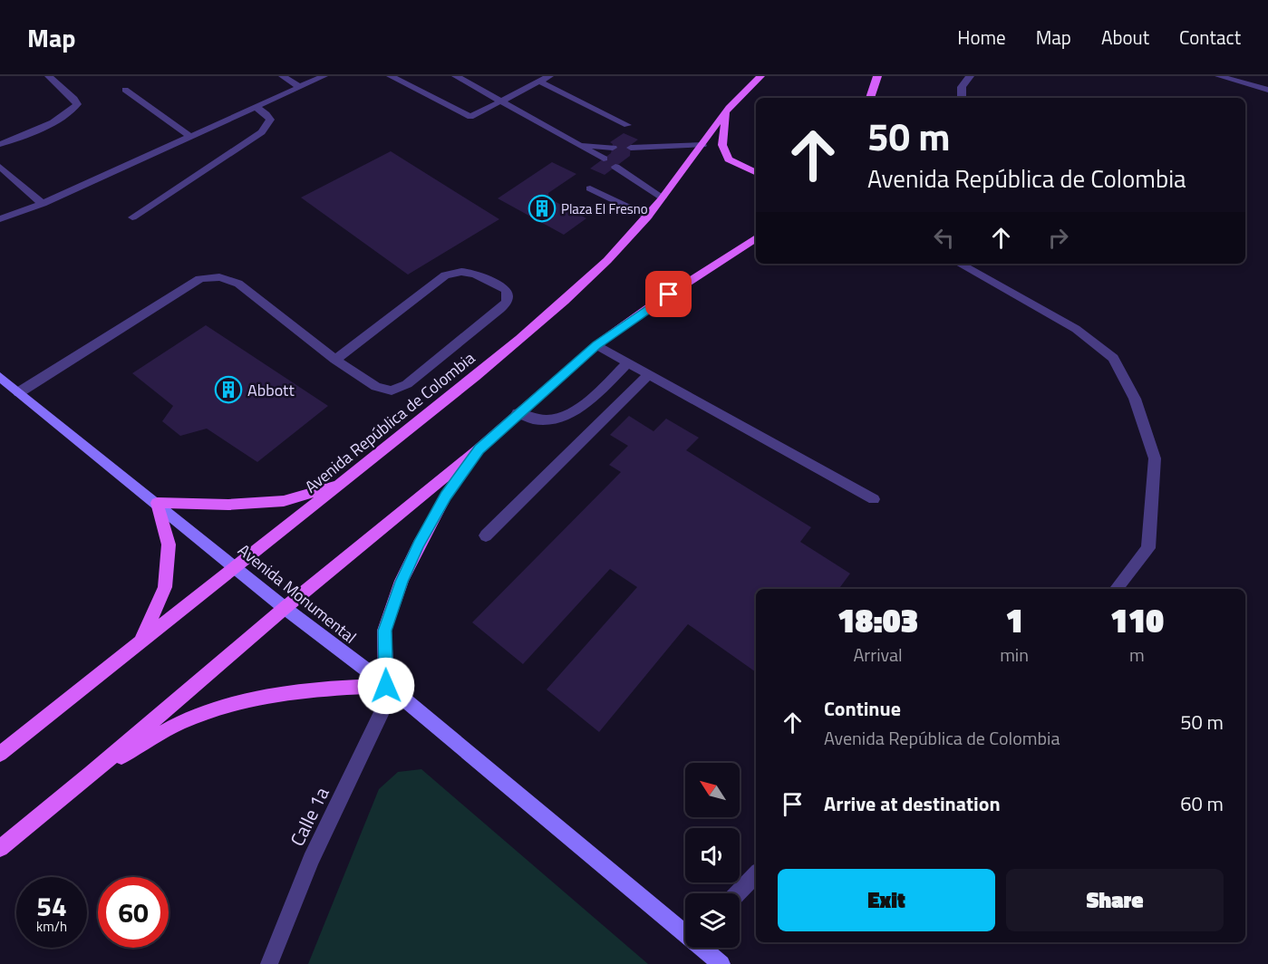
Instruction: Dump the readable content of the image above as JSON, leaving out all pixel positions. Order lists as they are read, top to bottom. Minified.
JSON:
{"streets":{"main road":["Avenida República de Colombia","Avenida Monumental"],"street":["Calle 1a"]},"crossings":[["Avenida República de Colombia","Avenida Monumental"],["Avenida Monumental","Calle 1a"]],"places":{"building":["Plaza El Fresno","Abbott"]},"north":"top left","page":{"header":"Map","nav":["Home","Map","About","Contact"],"turn":["50 m","Avenida República de Colombia"],"eta":["18:03","Arrival","1","min","110","m"],"list":[{"name":"Continue","note":"Avenida República de Colombia","value":"50 m"},{"name":"Arrive at destination","value":"60 m"}],"buttons":["Exit","Share"],"speed":"54 km/h","limit":"60"}}
